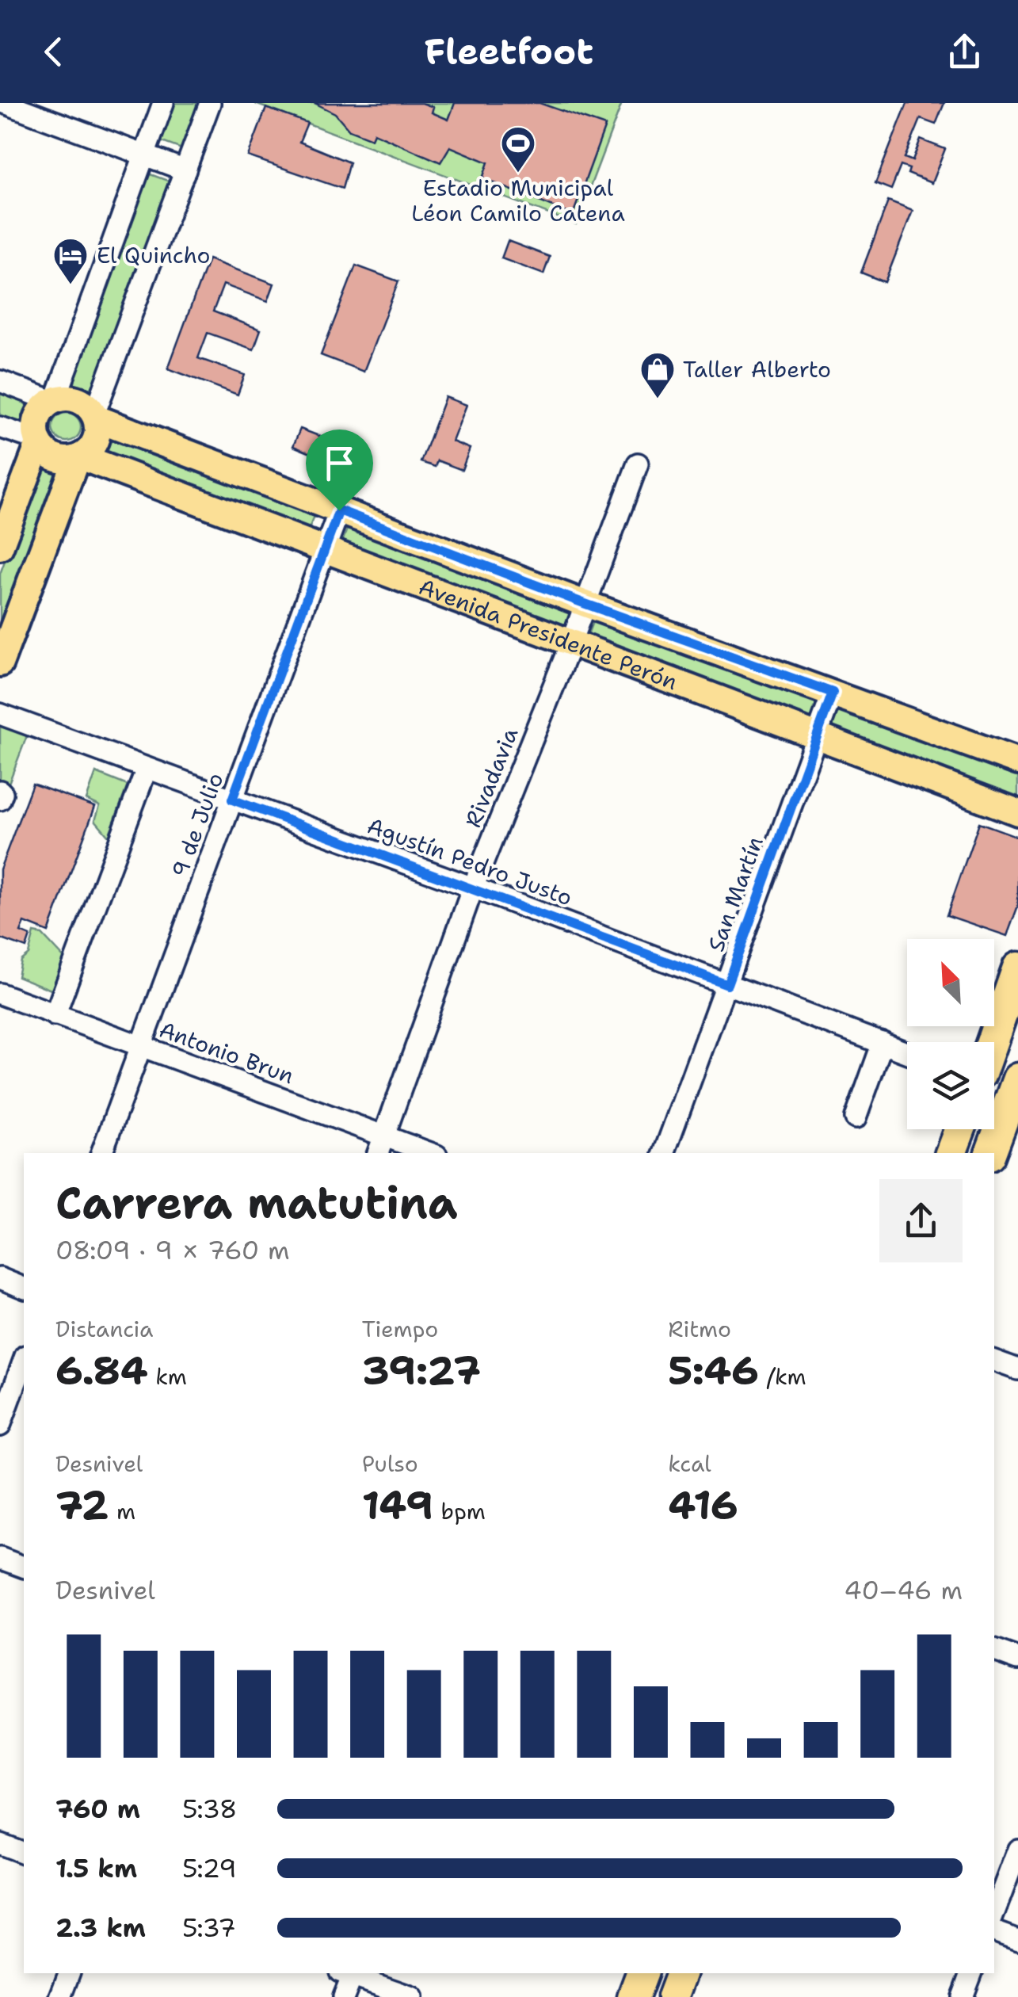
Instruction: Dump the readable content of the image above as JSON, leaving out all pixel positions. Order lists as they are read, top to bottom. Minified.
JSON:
{"streets":{"main road":["Avenida Presidente Perón"],"street":["Rivadavia","9 de Julio","Agustín Pedro Justo","San Martín","Antonio Brun"]},"crossings":[["Avenida Presidente Perón","Rivadavia"],["Avenida Presidente Perón","9 de Julio"],["Avenida Presidente Perón","San Martín"],["Rivadavia","Agustín Pedro Justo"],["Rivadavia","Antonio Brun"],["9 de Julio","Agustín Pedro Justo"],["9 de Julio","Antonio Brun"],["Agustín Pedro Justo","San Martín"]],"places":{"sports":["Estadio Municipal Léon Camilo Catena"],"hotel":["El Quincho"],"shop":["Taller Alberto"]},"north":"top left","page":{"header":"Fleetfoot","heading":["Carrera matutina","08:09 · 9 × 760 m"],"stats":[["Distancia","6.84 km"],["Tiempo","39:27"],["Ritmo","5:46 /km"],["Desnivel","72 m"],["Pulso","149 bpm"],["kcal","416"]],"chart":["Desnivel","40–46 m"],"list":[{"name":"760 m","note":"5:38"},{"name":"1.5 km","note":"5:29"},{"name":"2.3 km","note":"5:37"}]}}
